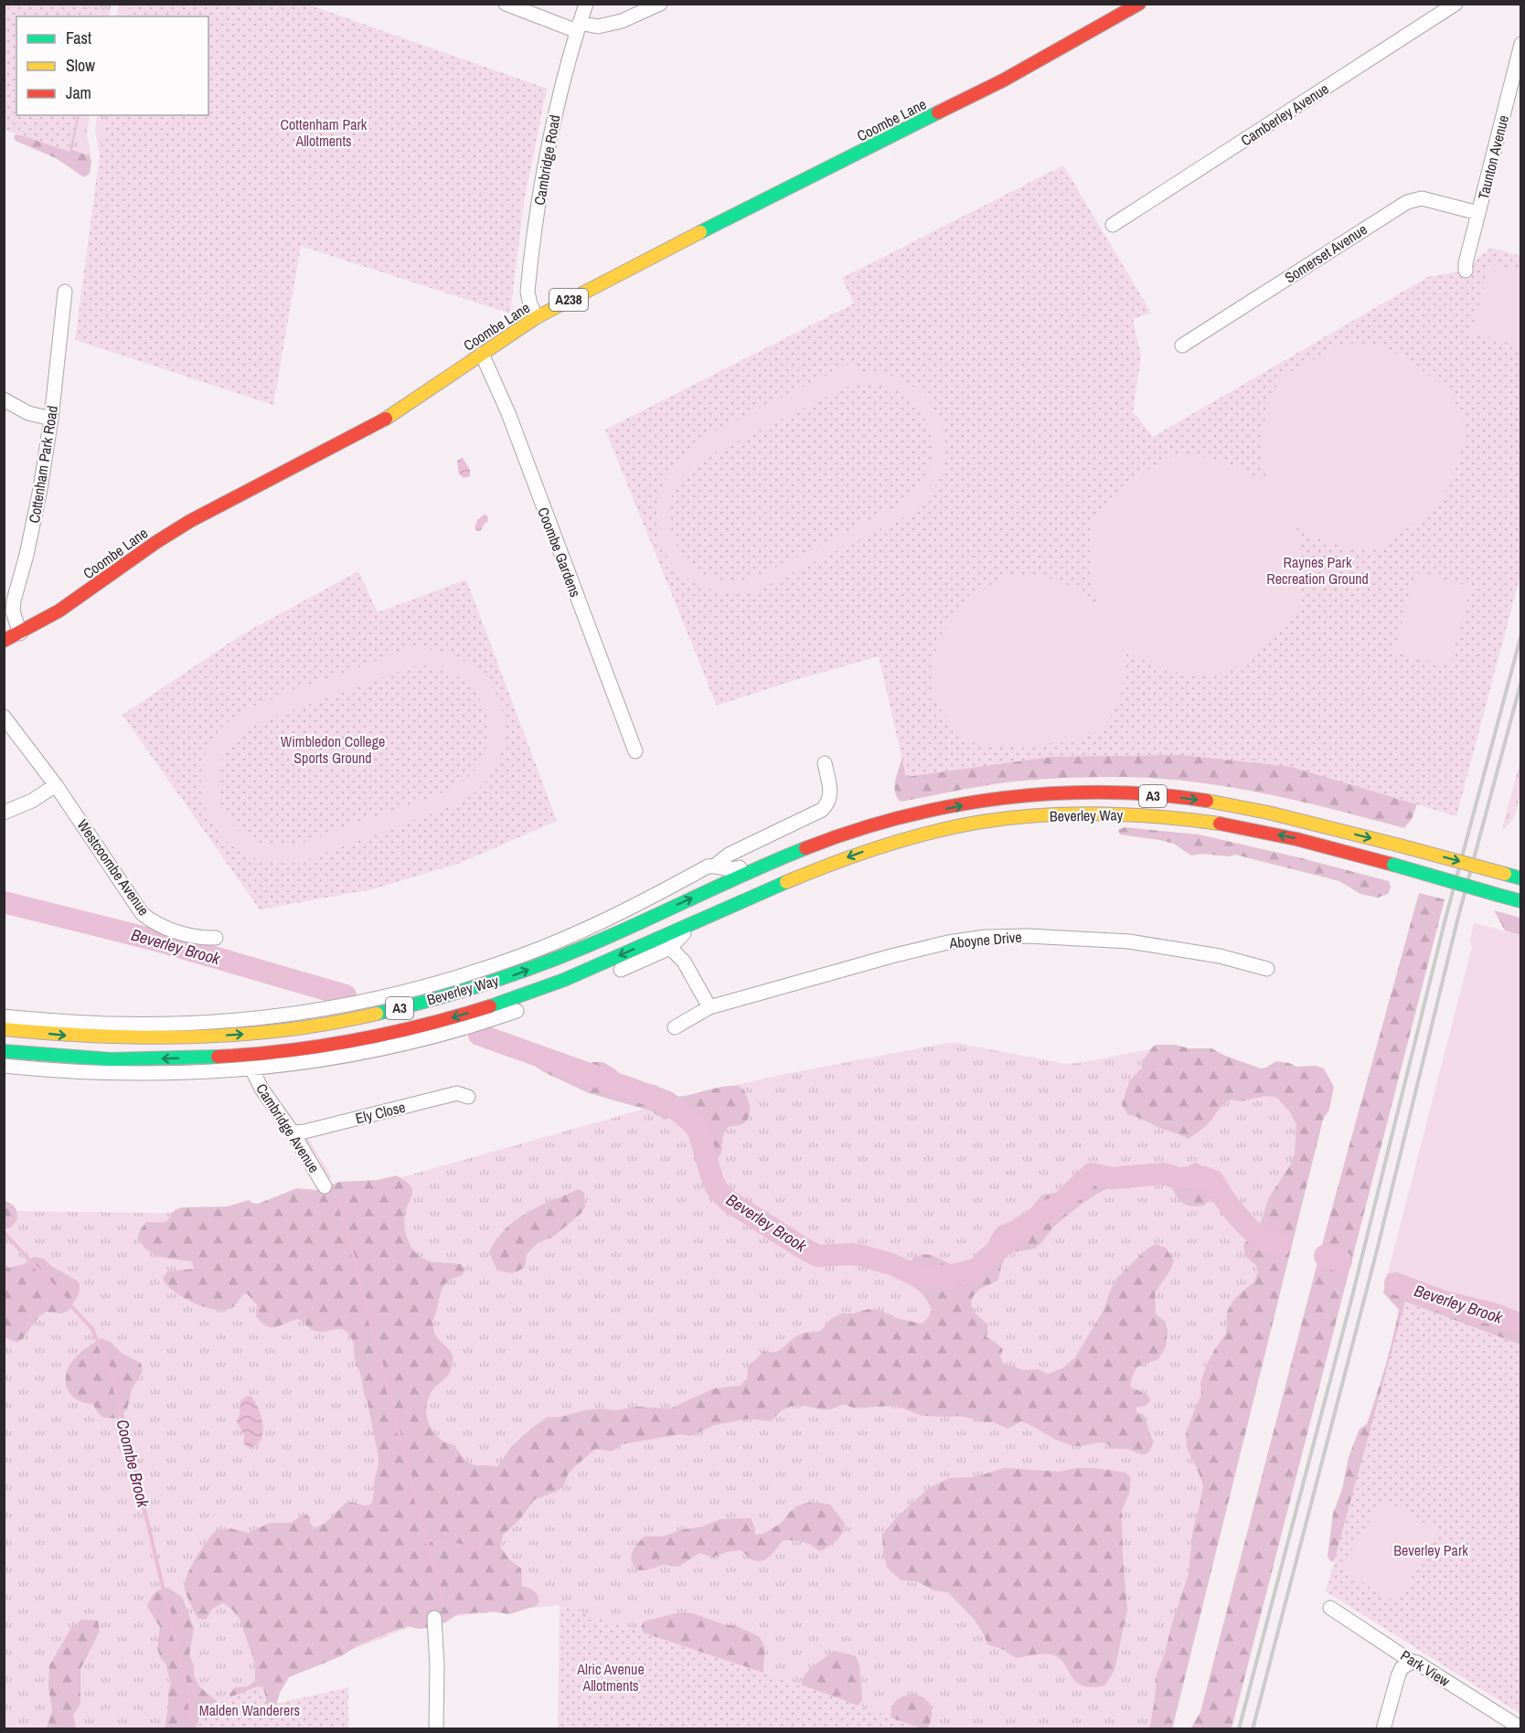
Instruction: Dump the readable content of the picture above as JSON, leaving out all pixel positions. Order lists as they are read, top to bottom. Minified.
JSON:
{"streets":{"main road":["Coombe Lane","A238","A3","Beverley Way"],"street":["Camberley Avenue","Taunton Avenue","Cambridge Road","Somerset Avenue","Cottenham Park Road","Coombe Gardens","Westcoombe Avenue","Aboyne Drive","Ely Close","Cambridge Avenue","Park View"]},"crossings":[["Coombe Lane","Cambridge Road"],["Coombe Lane","Cottenham Park Road"],["Coombe Lane","Coombe Gardens"],["Taunton Avenue","Somerset Avenue"],["Beverley Way","Cambridge Avenue"],["Ely Close","Cambridge Avenue"]],"water":["Beverley Brook","Coombe Brook"],"parks":["Cottenham Park Allotments","Raynes Park Recreation Ground","Wimbledon College Sports Ground","Beverley Park","Alric Avenue Allotments","Malden Wanderers"],"legend":["Fast","Slow","Jam"]}
